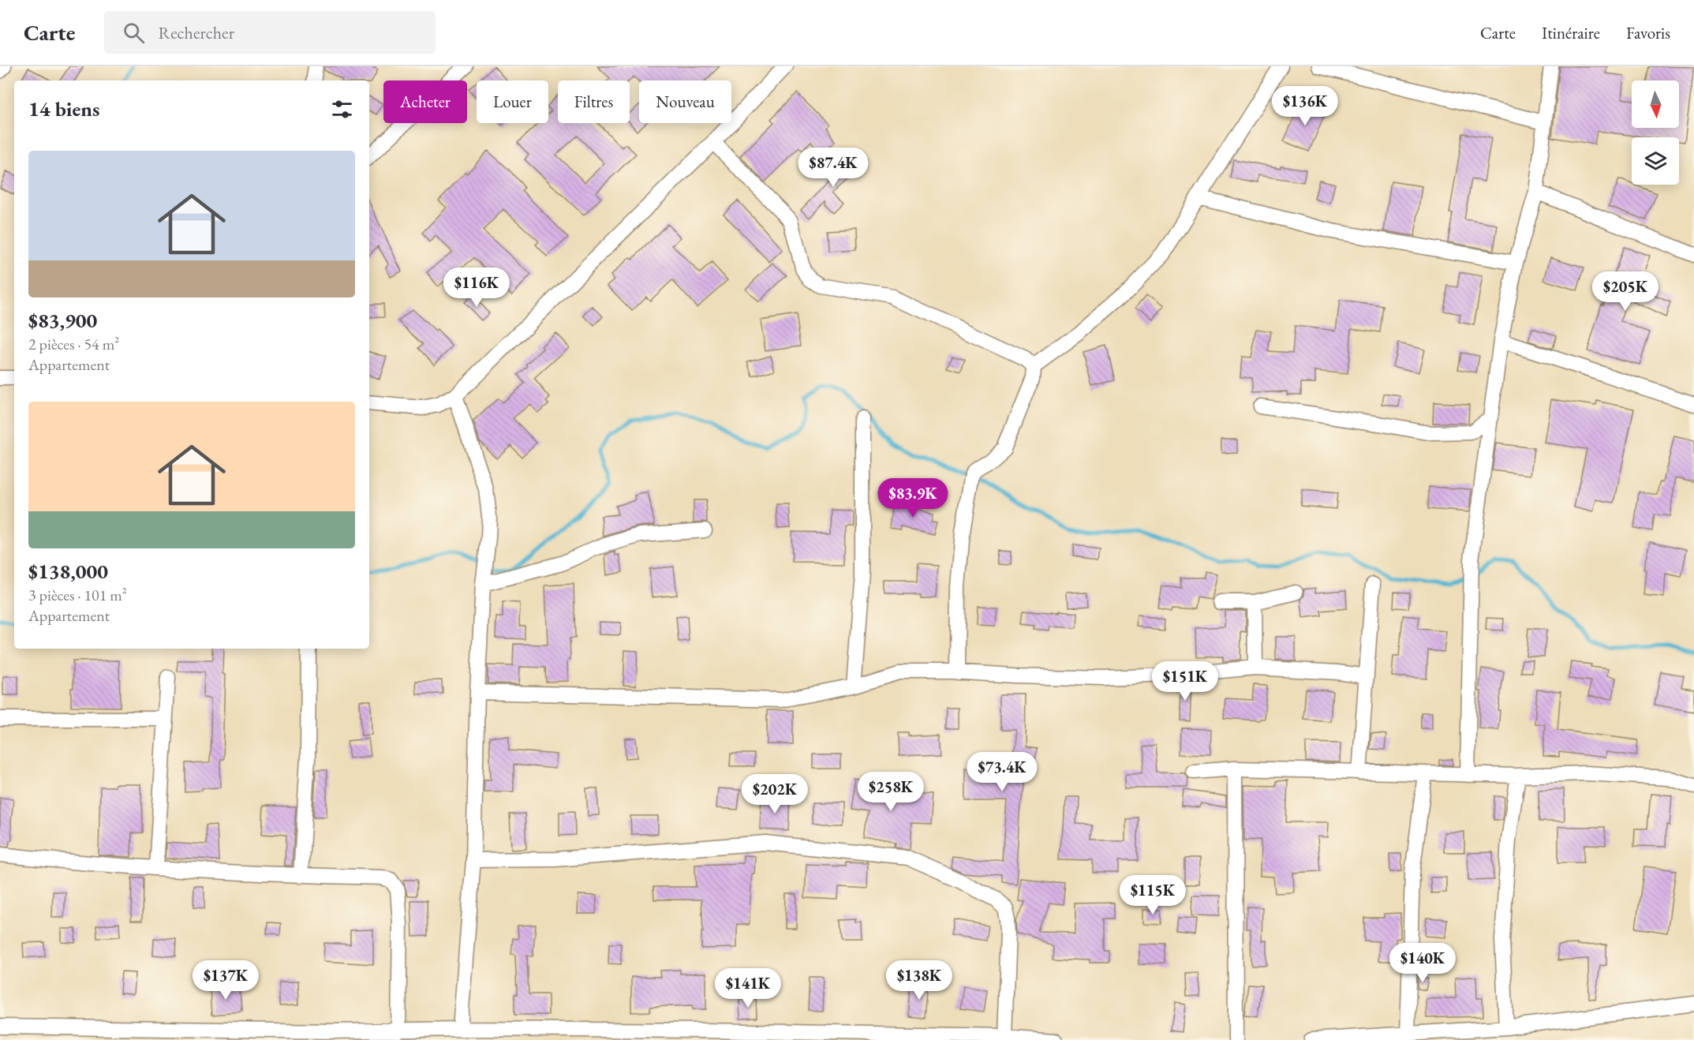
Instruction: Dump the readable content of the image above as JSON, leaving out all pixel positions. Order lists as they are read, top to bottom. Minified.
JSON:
{"north":"bottom","page":{"header":"Carte","search":"Rechercher","nav":["Carte","Itinéraire","Favoris"],"chip":["Acheter","Louer","Filtres","Nouveau"],"heading":"14 biens","price":["$136K","$87.4K","$116K","$205K","$83.9K","$151K","$73.4K","$258K","$202K","$115K","$140K","$137K","$138K","$141K"],"list":[{"name":"$83,900","note":"2 pièces · 54 m² · Appartement"},{"name":"$138,000","note":"3 pièces · 101 m² · Appartement"}]}}
